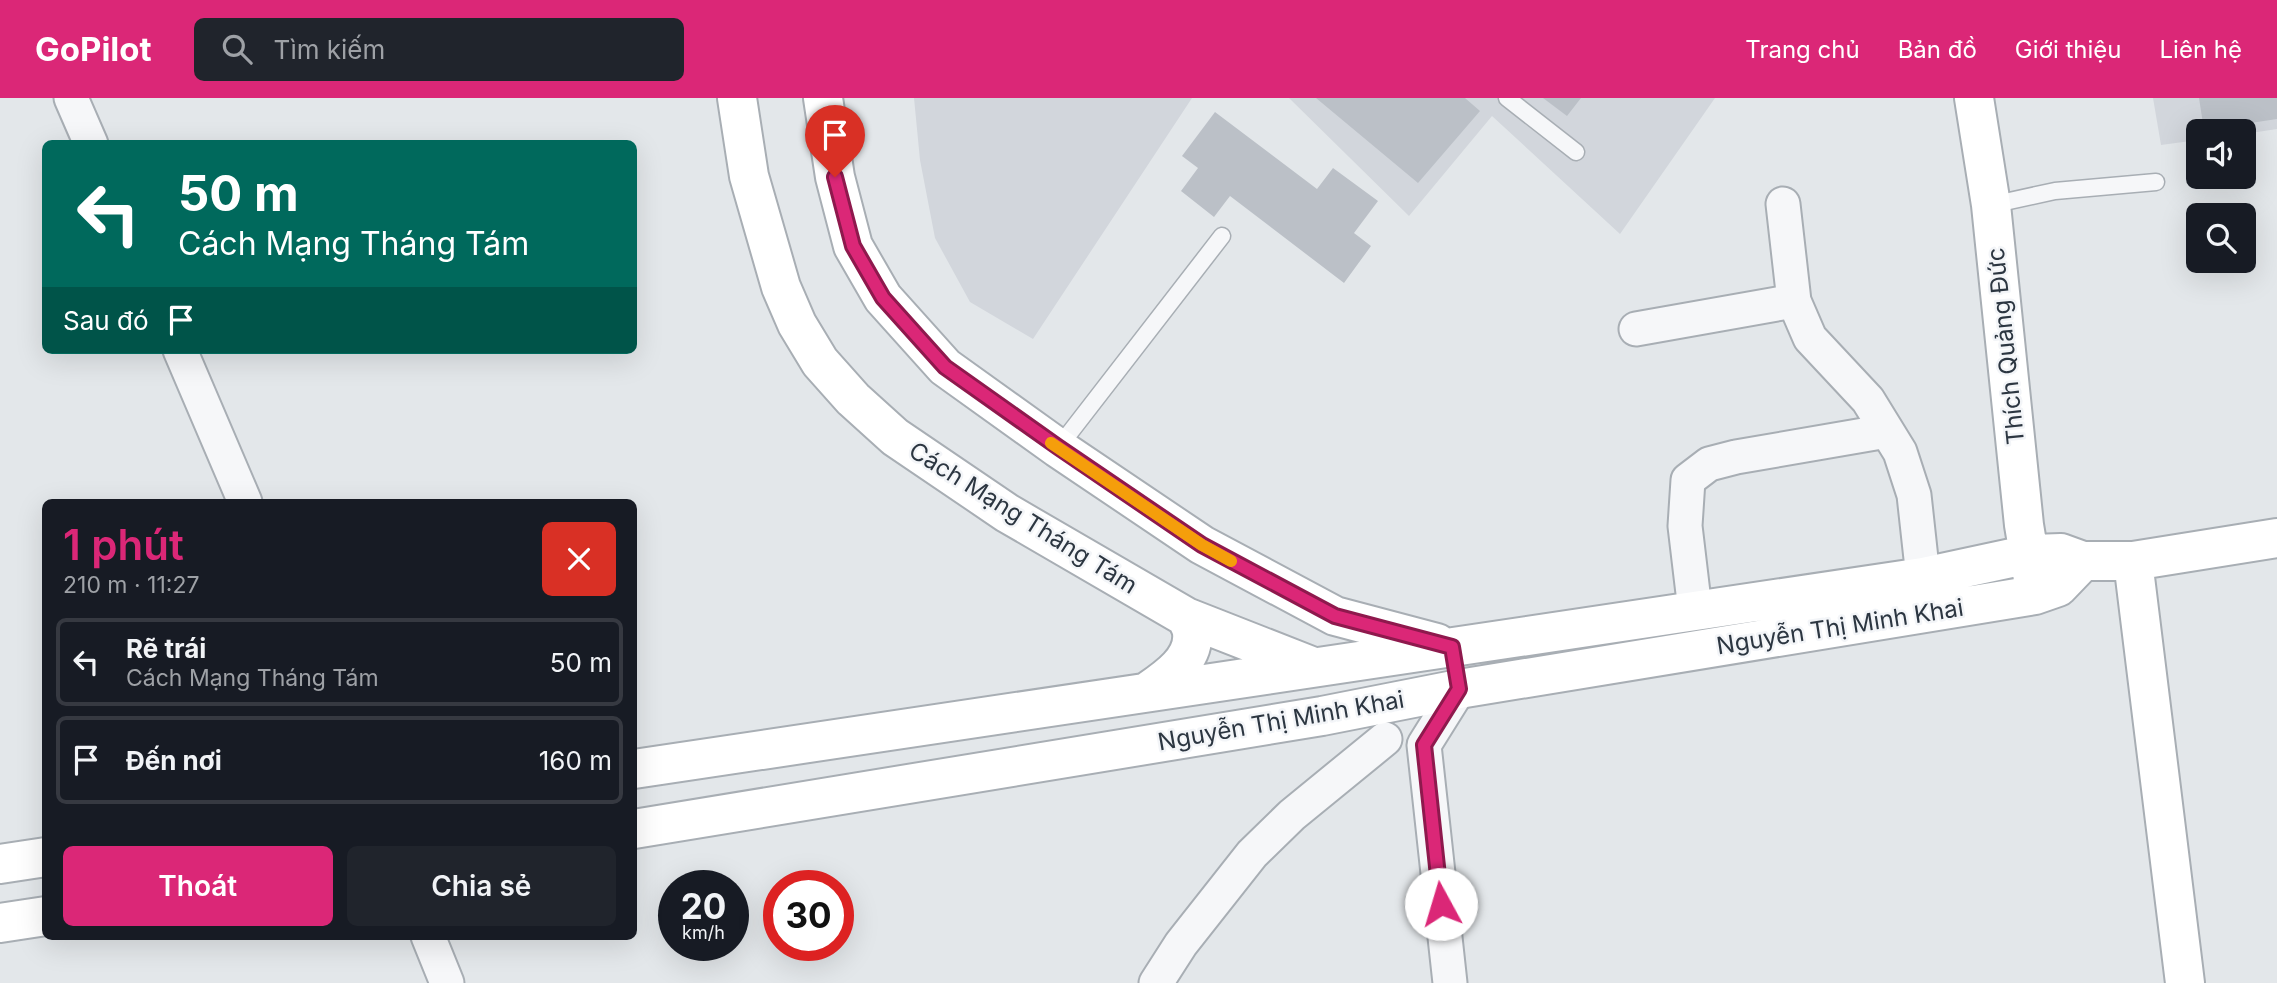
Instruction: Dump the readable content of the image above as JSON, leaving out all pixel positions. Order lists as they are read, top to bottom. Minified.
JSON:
{"streets":{"main road":["Thích Quảng Đức","Cách Mạng Tháng Tám","Nguyễn Thị Minh Khai"]},"crossings":[["Thích Quảng Đức","Nguyễn Thị Minh Khai"],["Cách Mạng Tháng Tám","Nguyễn Thị Minh Khai"]],"page":{"header":"GoPilot","search":"Tìm kiếm","nav":["Trang chủ","Bản đồ","Giới thiệu","Liên hệ"],"turn":["50 m","Cách Mạng Tháng Tám"],"then":"Sau đó","heading":["1 phút","210 m · 11:27"],"list":[{"name":"Rẽ trái","note":"Cách Mạng Tháng Tám","value":"50 m"},{"name":"Đến nơi","value":"160 m"}],"buttons":["Thoát","Chia sẻ"],"speed":"20 km/h","limit":"30"}}
